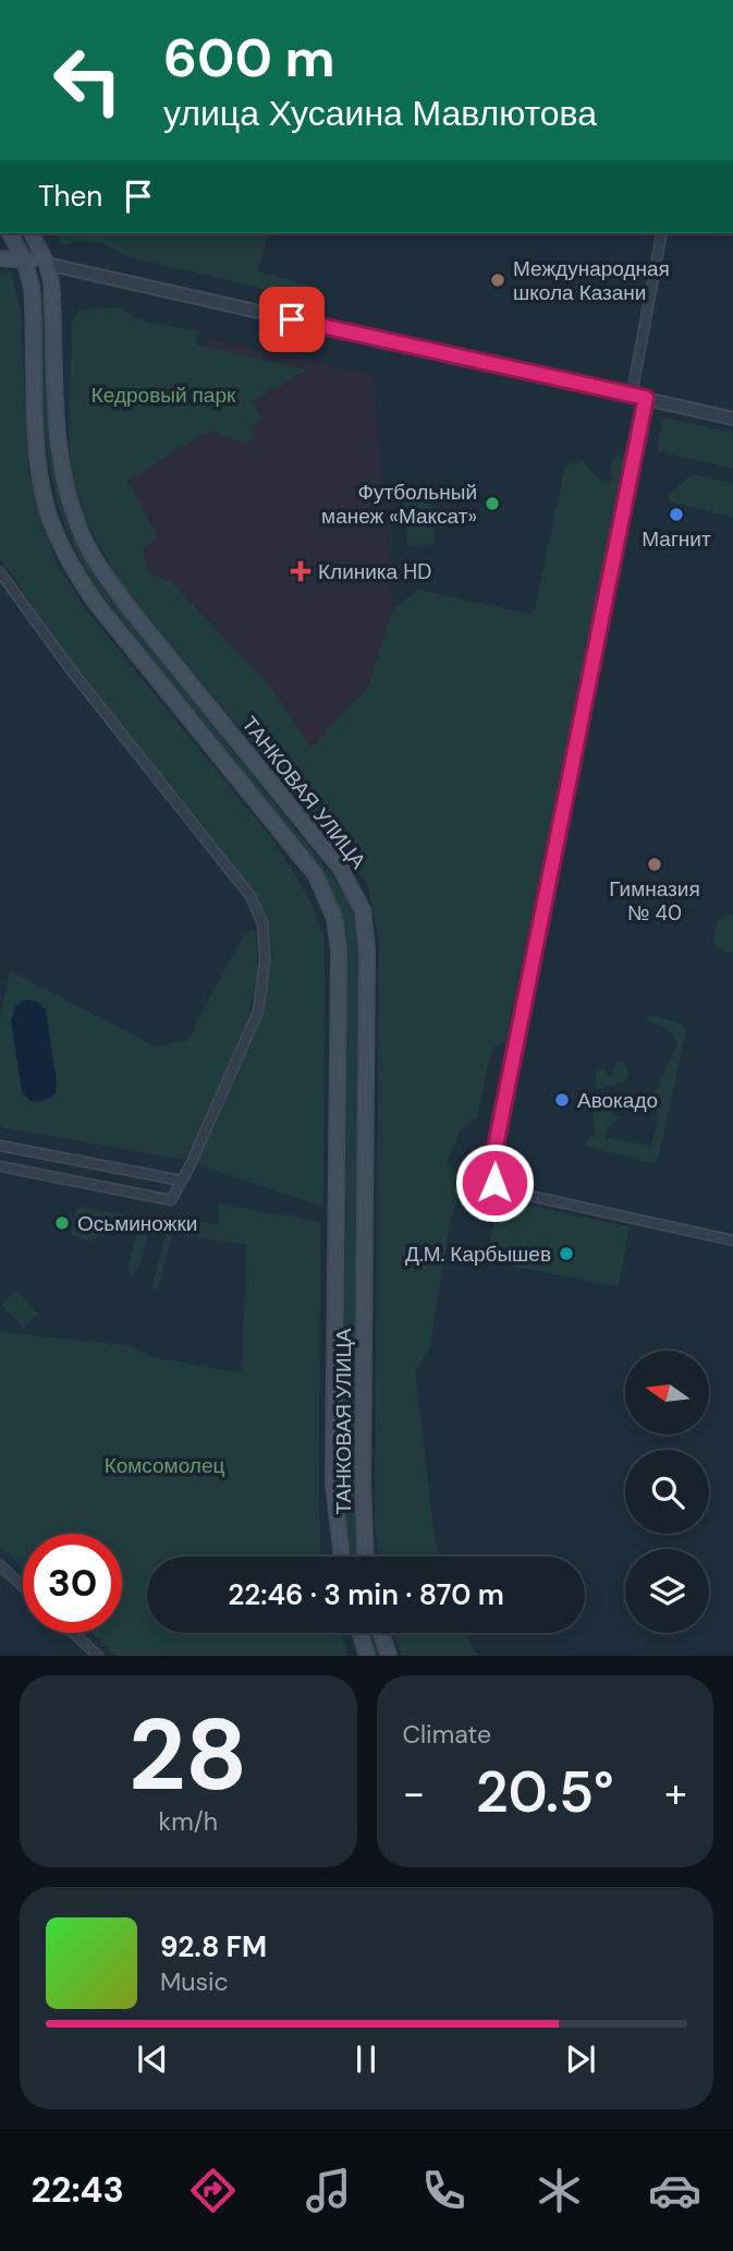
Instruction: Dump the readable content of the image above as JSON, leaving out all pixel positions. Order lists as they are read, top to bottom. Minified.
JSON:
{"streets":{"main road":["ТАНКОВАЯ УЛИЦА"]},"parks":["Кедровый парк","Комсомолец"],"places":{"other":["Международная школа Казани","Футбольный манеж «Максат»","Магнит","Гимназия № 40","Авокадо","Осьминожки","Д.М. Карбышев"],"health":["Клиника HD"]},"north":"left","page":{"turn":["600 m","улица Хусаина Мавлютова"],"then":"Then","limit":"30","trip":"22:46 · 3 min · 870 m","tile":[["28","km/h"],"Climate"],"heat":["−","20.5°","+"],"song":["92.8 FM","Music"],"tabs":"22:43"}}
